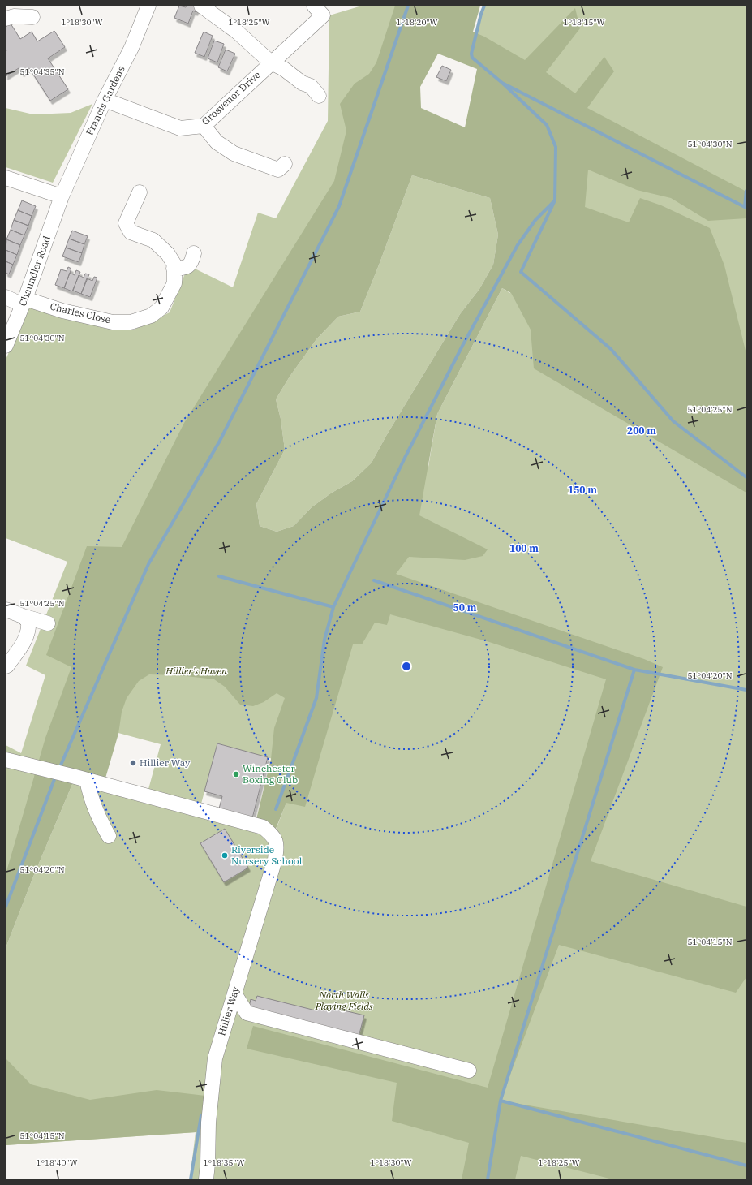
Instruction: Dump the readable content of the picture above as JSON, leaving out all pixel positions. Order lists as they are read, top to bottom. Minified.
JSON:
{"streets":{"street":["Grosvenor Drive","Francis Gardens","Chaundler Road","Charles Close","Hillier Way"]},"crossings":[["Grosvenor Drive","Francis Gardens"],["Francis Gardens","Chaundler Road"],["Chaundler Road","Charles Close"]],"parks":["Hillier's Haven","North Walls Playing Fields"],"places":["Hillier Way","Winchester Boxing Club","Riverside Nursery School"],"coordinates":["1°18'30\"W","1°18'25\"W","1°18'20\"W","1°18'15\"W","51°04'35\"N","51°04'30\"N","51°04'25\"N","51°04'20\"N","51°04'15\"N","1°18'40\"W","1°18'35\"W"],"rings":["200 m","150 m","100 m","50 m"]}
